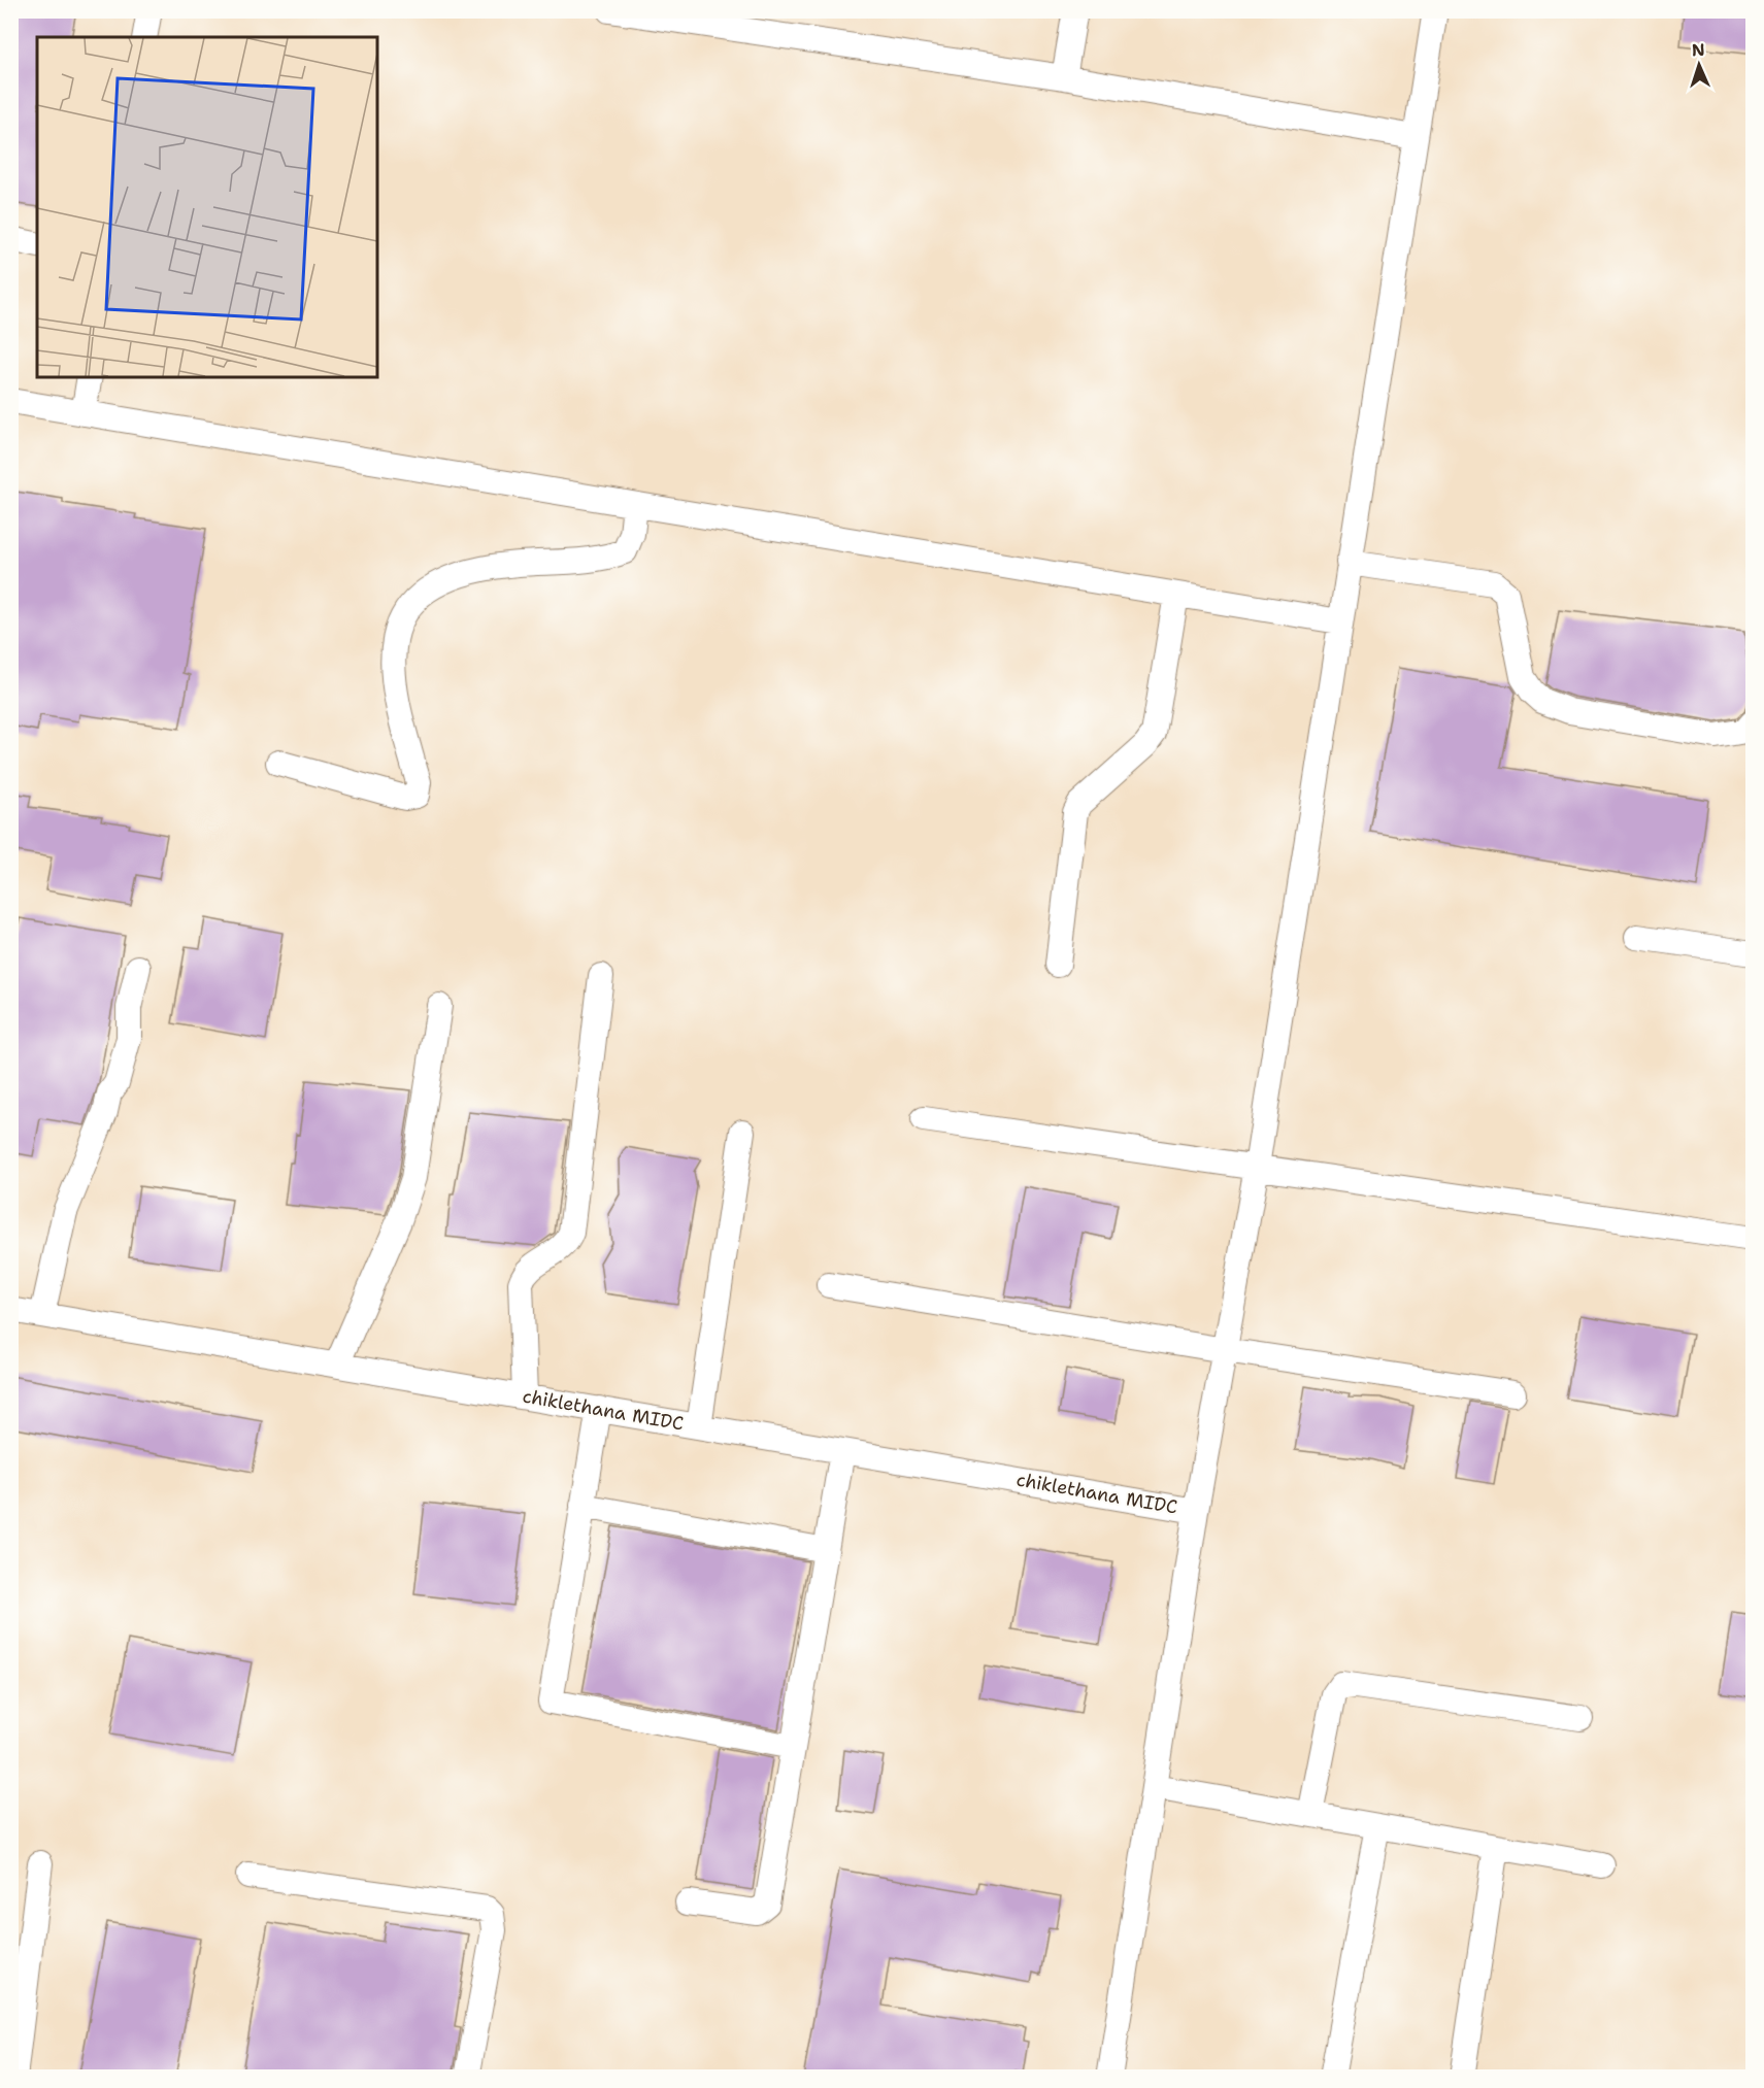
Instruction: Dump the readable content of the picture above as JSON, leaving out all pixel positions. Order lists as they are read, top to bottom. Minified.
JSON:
{"streets":{"street":["chiklethana MIDC"]},"north":"top"}
